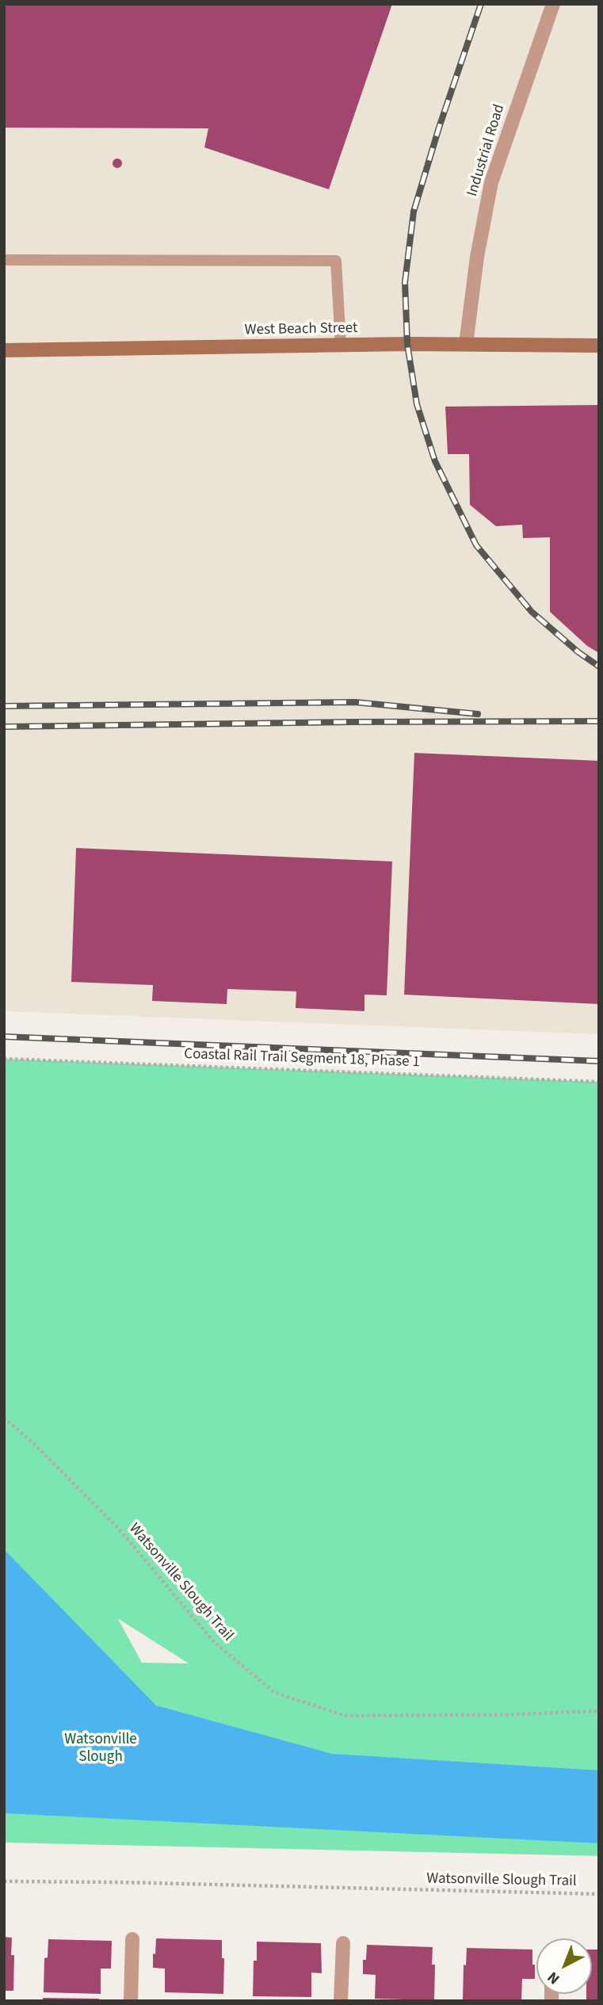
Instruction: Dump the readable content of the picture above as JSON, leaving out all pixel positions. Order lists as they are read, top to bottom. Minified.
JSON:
{"streets":{"main road":["West Beach Street"],"street":["Industrial Road"],"path":["Coastal Rail Trail Segment 18, Phase 1","Watsonville Slough Trail"]},"crossings":[["Industrial Road","West Beach Street"]],"parks":["Watsonville Slough"],"north":"bottom left"}
